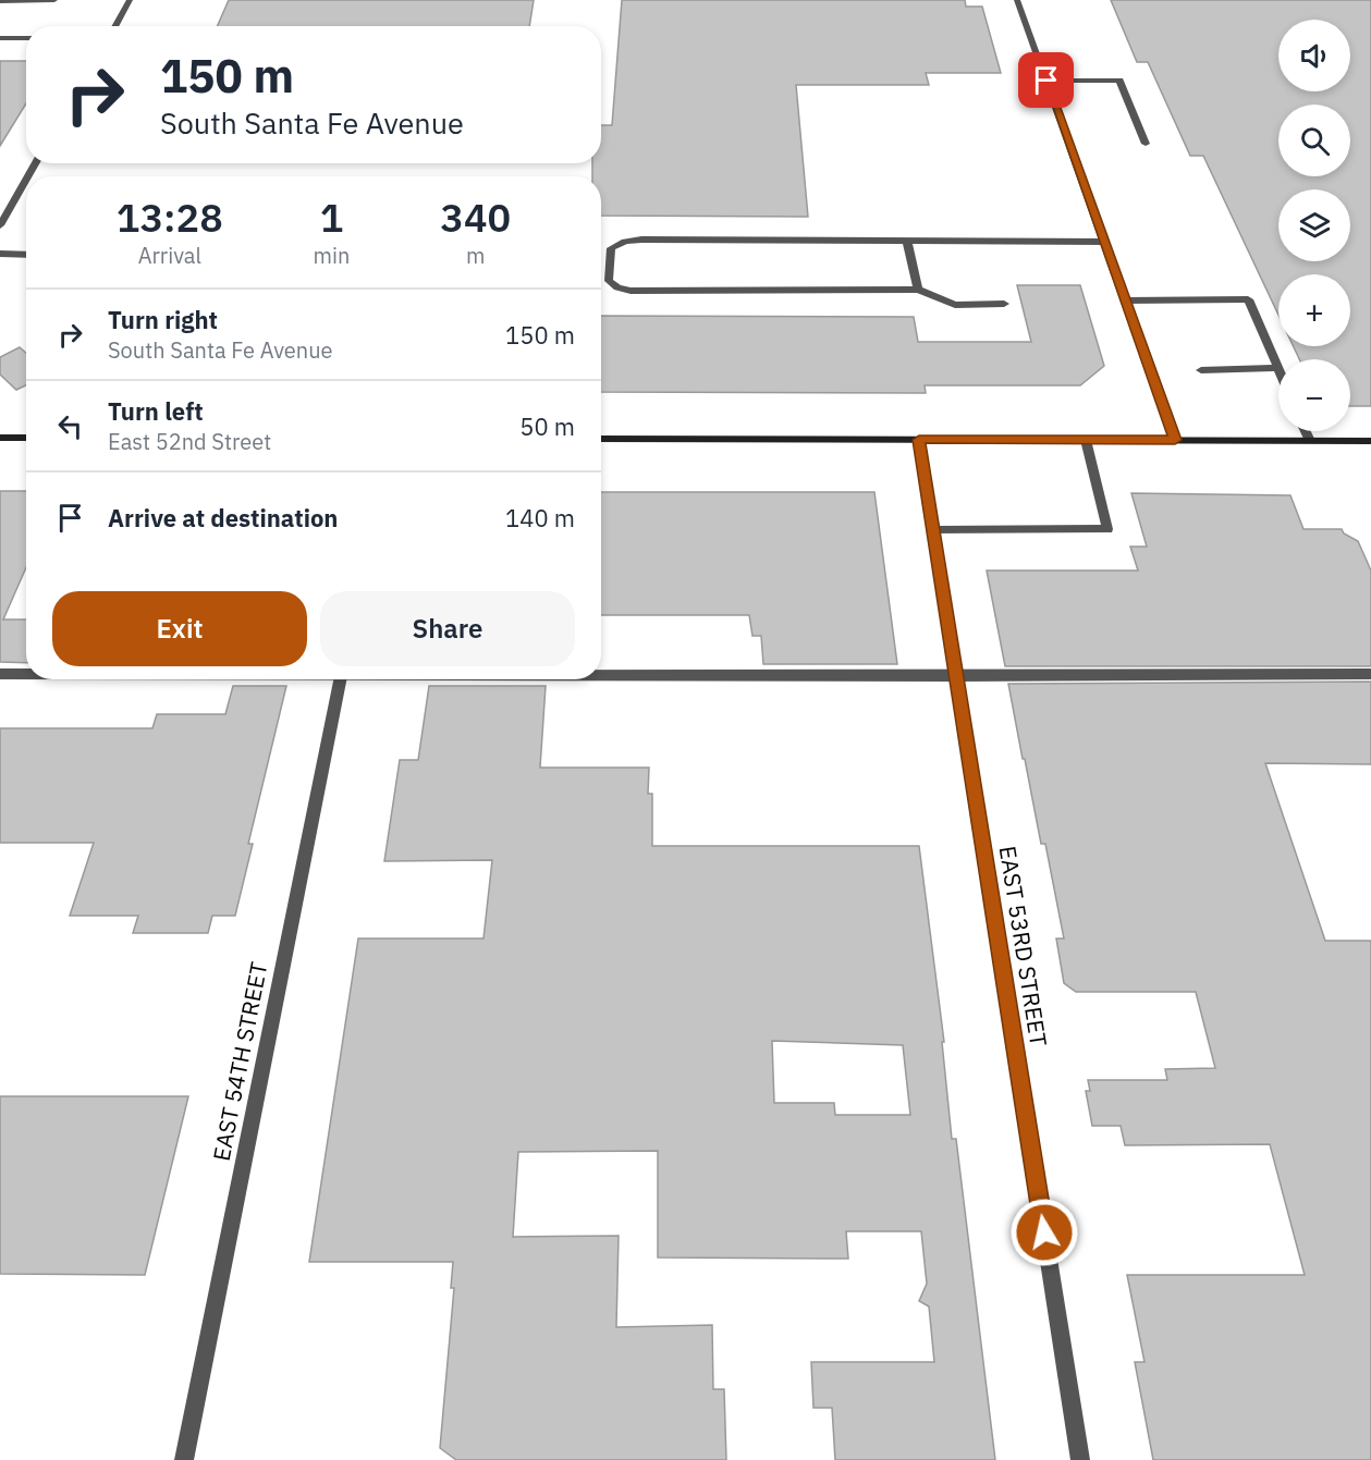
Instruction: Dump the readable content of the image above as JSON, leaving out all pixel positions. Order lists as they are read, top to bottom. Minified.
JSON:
{"streets":{"street":["EAST 53RD STREET","EAST 54TH STREET"]},"page":{"map_buttons":["+","−"],"turn":["150 m","South Santa Fe Avenue"],"eta":["13:28","Arrival","1","min","340","m"],"list":[{"name":"Turn right","note":"South Santa Fe Avenue","value":"150 m"},{"name":"Turn left","note":"East 52nd Street","value":"50 m"},{"name":"Arrive at destination","value":"140 m"}],"buttons":["Exit","Share"]}}
